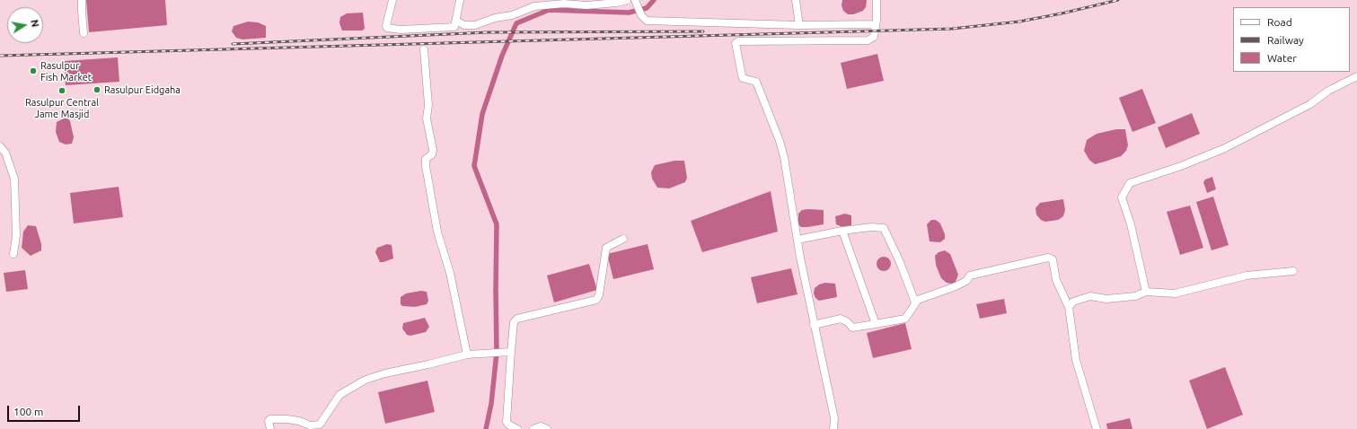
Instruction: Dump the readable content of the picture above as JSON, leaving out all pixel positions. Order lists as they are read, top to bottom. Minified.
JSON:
{"places":["Rasulpur Fish Market","Rasulpur Eidgaha","Rasulpur Central Jame Masjid"],"legend":["Road","Railway","Water"],"scale_bar":"100 m","north":"right"}
